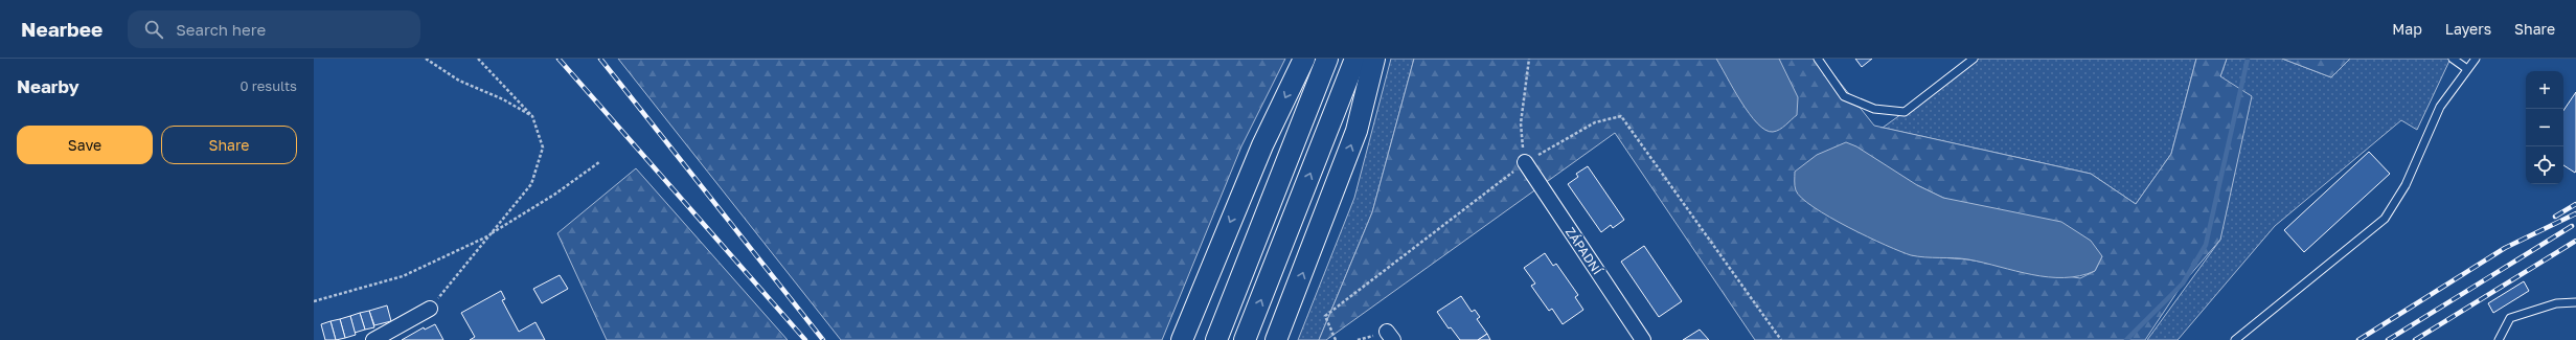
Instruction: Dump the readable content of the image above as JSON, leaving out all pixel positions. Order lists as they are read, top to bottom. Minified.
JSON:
{"streets":{"street":["ZÁPADNÍ"]},"page":{"header":"Nearbee","search":"Search here","nav":["Map","Layers","Share"],"heading":["Nearby","0 results"],"map_buttons":["+","−"],"buttons":["Save","Share"]}}
